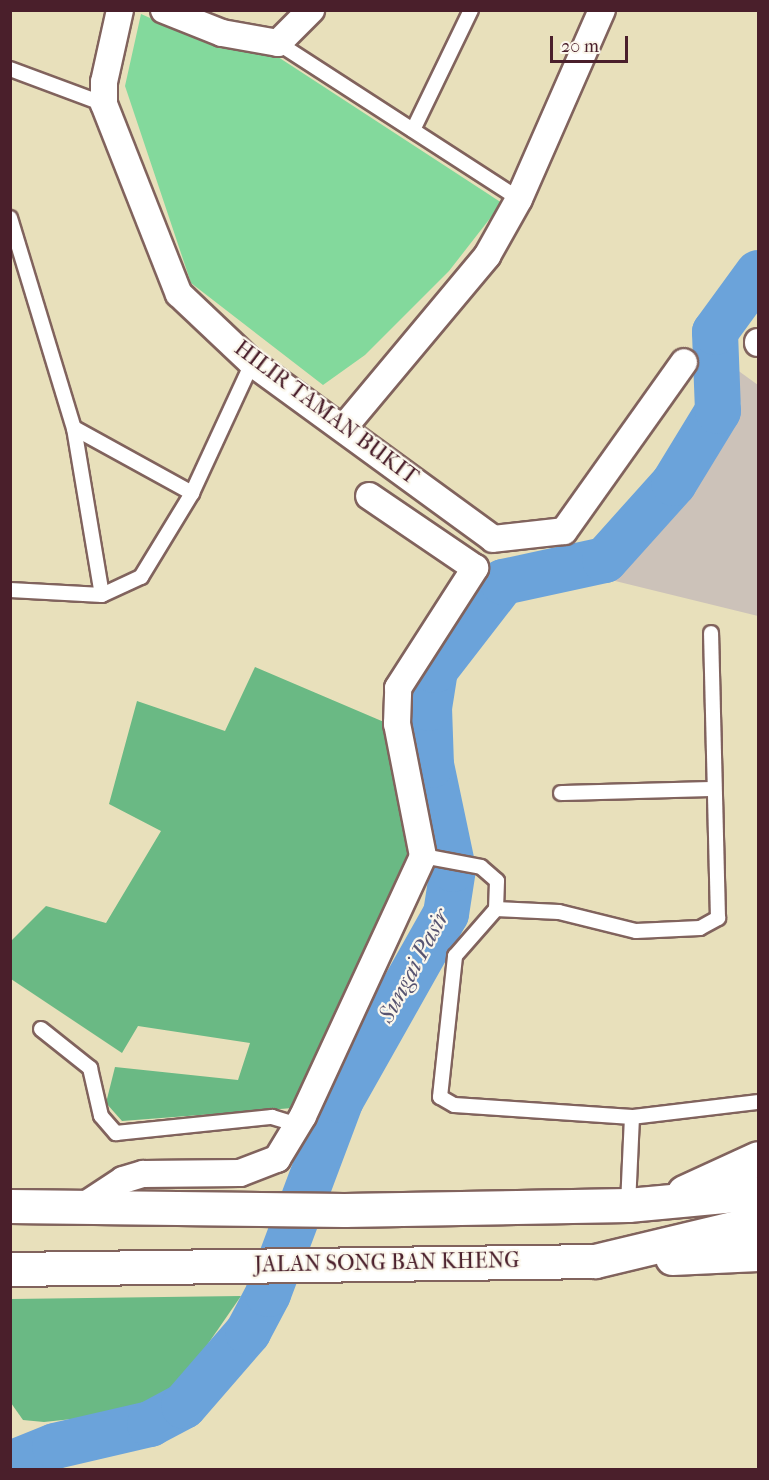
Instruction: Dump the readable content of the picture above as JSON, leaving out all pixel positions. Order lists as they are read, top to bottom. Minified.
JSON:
{"streets":{"main road":["JALAN SONG BAN KHENG"],"street":["HILIR TAMAN BUKIT"]},"water":["Sungai Pasir"],"scale_bar":"20 m"}
